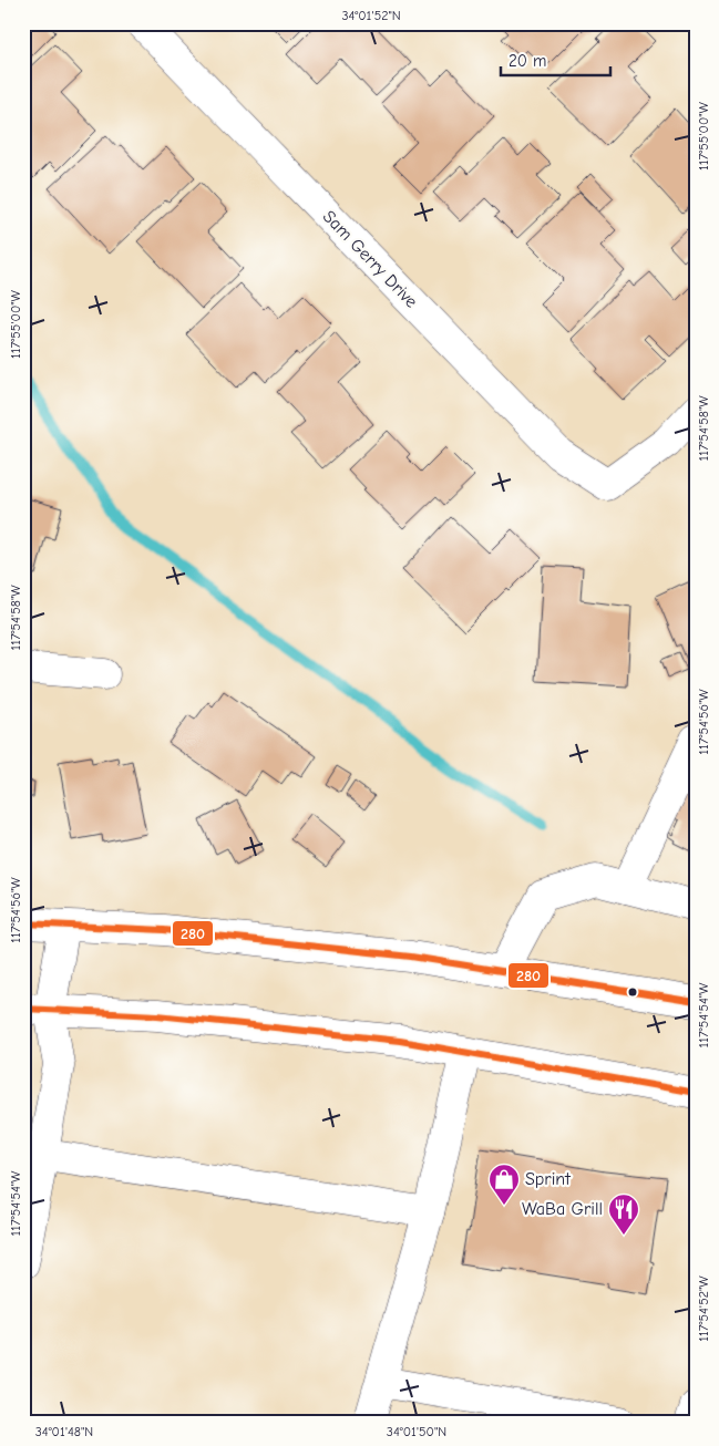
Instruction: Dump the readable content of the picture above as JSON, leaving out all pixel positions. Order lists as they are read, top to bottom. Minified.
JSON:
{"streets":{"main road":["Sam Gerry Drive"]},"places":{"shop":["Sprint"],"restaurant":["WaBa Grill"]},"lines":["transit line 280"],"scale_bar":"20 m","coordinates":["34°01'52\"N","117°55'00\"W","117°54'58\"W","117°54'56\"W","117°54'54\"W","117°54'52\"W","34°01'48\"N","34°01'50\"N"]}
